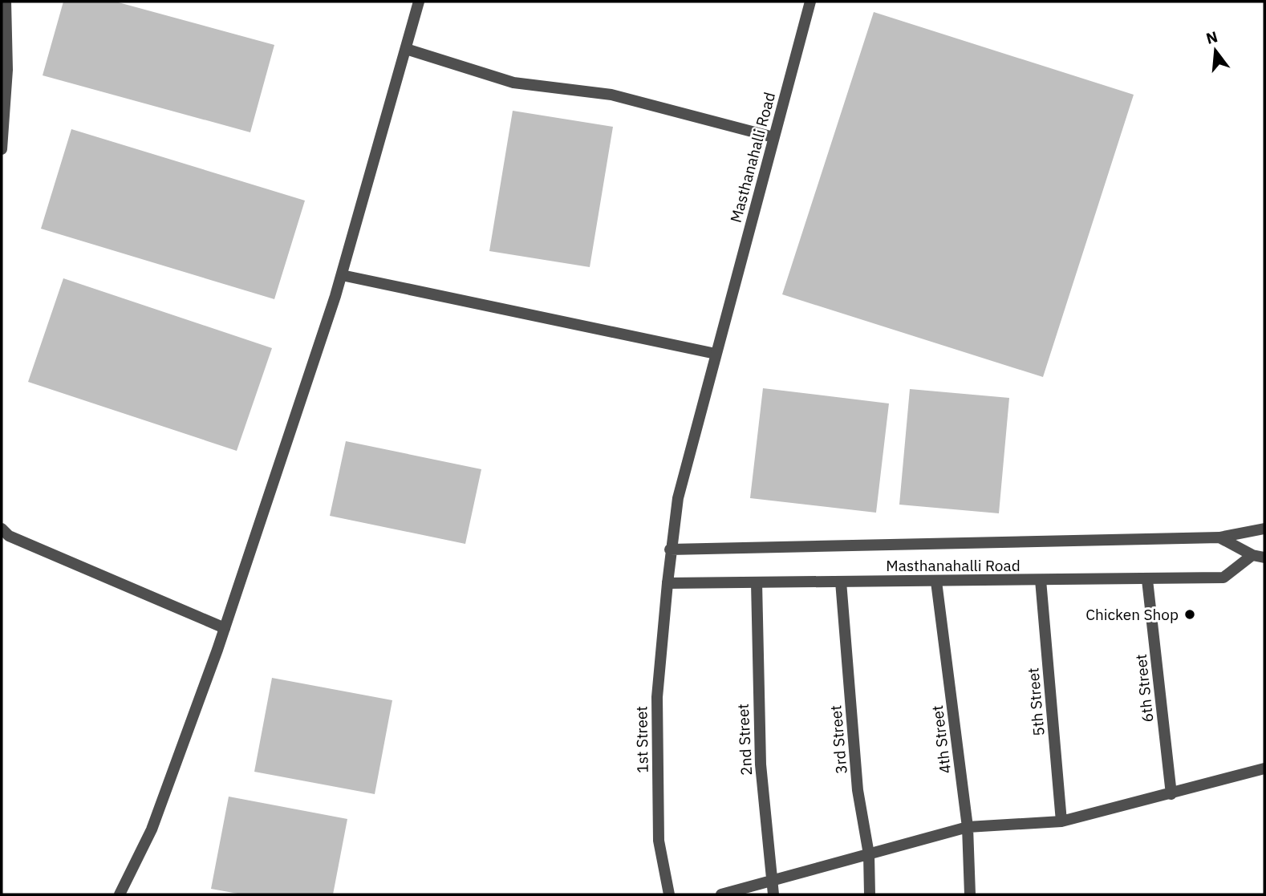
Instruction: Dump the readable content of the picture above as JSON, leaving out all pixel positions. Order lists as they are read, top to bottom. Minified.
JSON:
{"streets":{"street":["Masthanahalli Road","6th Street","5th Street","1st Street","2nd Street","3rd Street","4th Street"]},"crossings":[["Masthanahalli Road","6th Street"],["Masthanahalli Road","5th Street"],["Masthanahalli Road","1st Street"],["Masthanahalli Road","2nd Street"],["Masthanahalli Road","3rd Street"],["Masthanahalli Road","4th Street"]],"places":["Chicken Shop"],"north":"top"}
